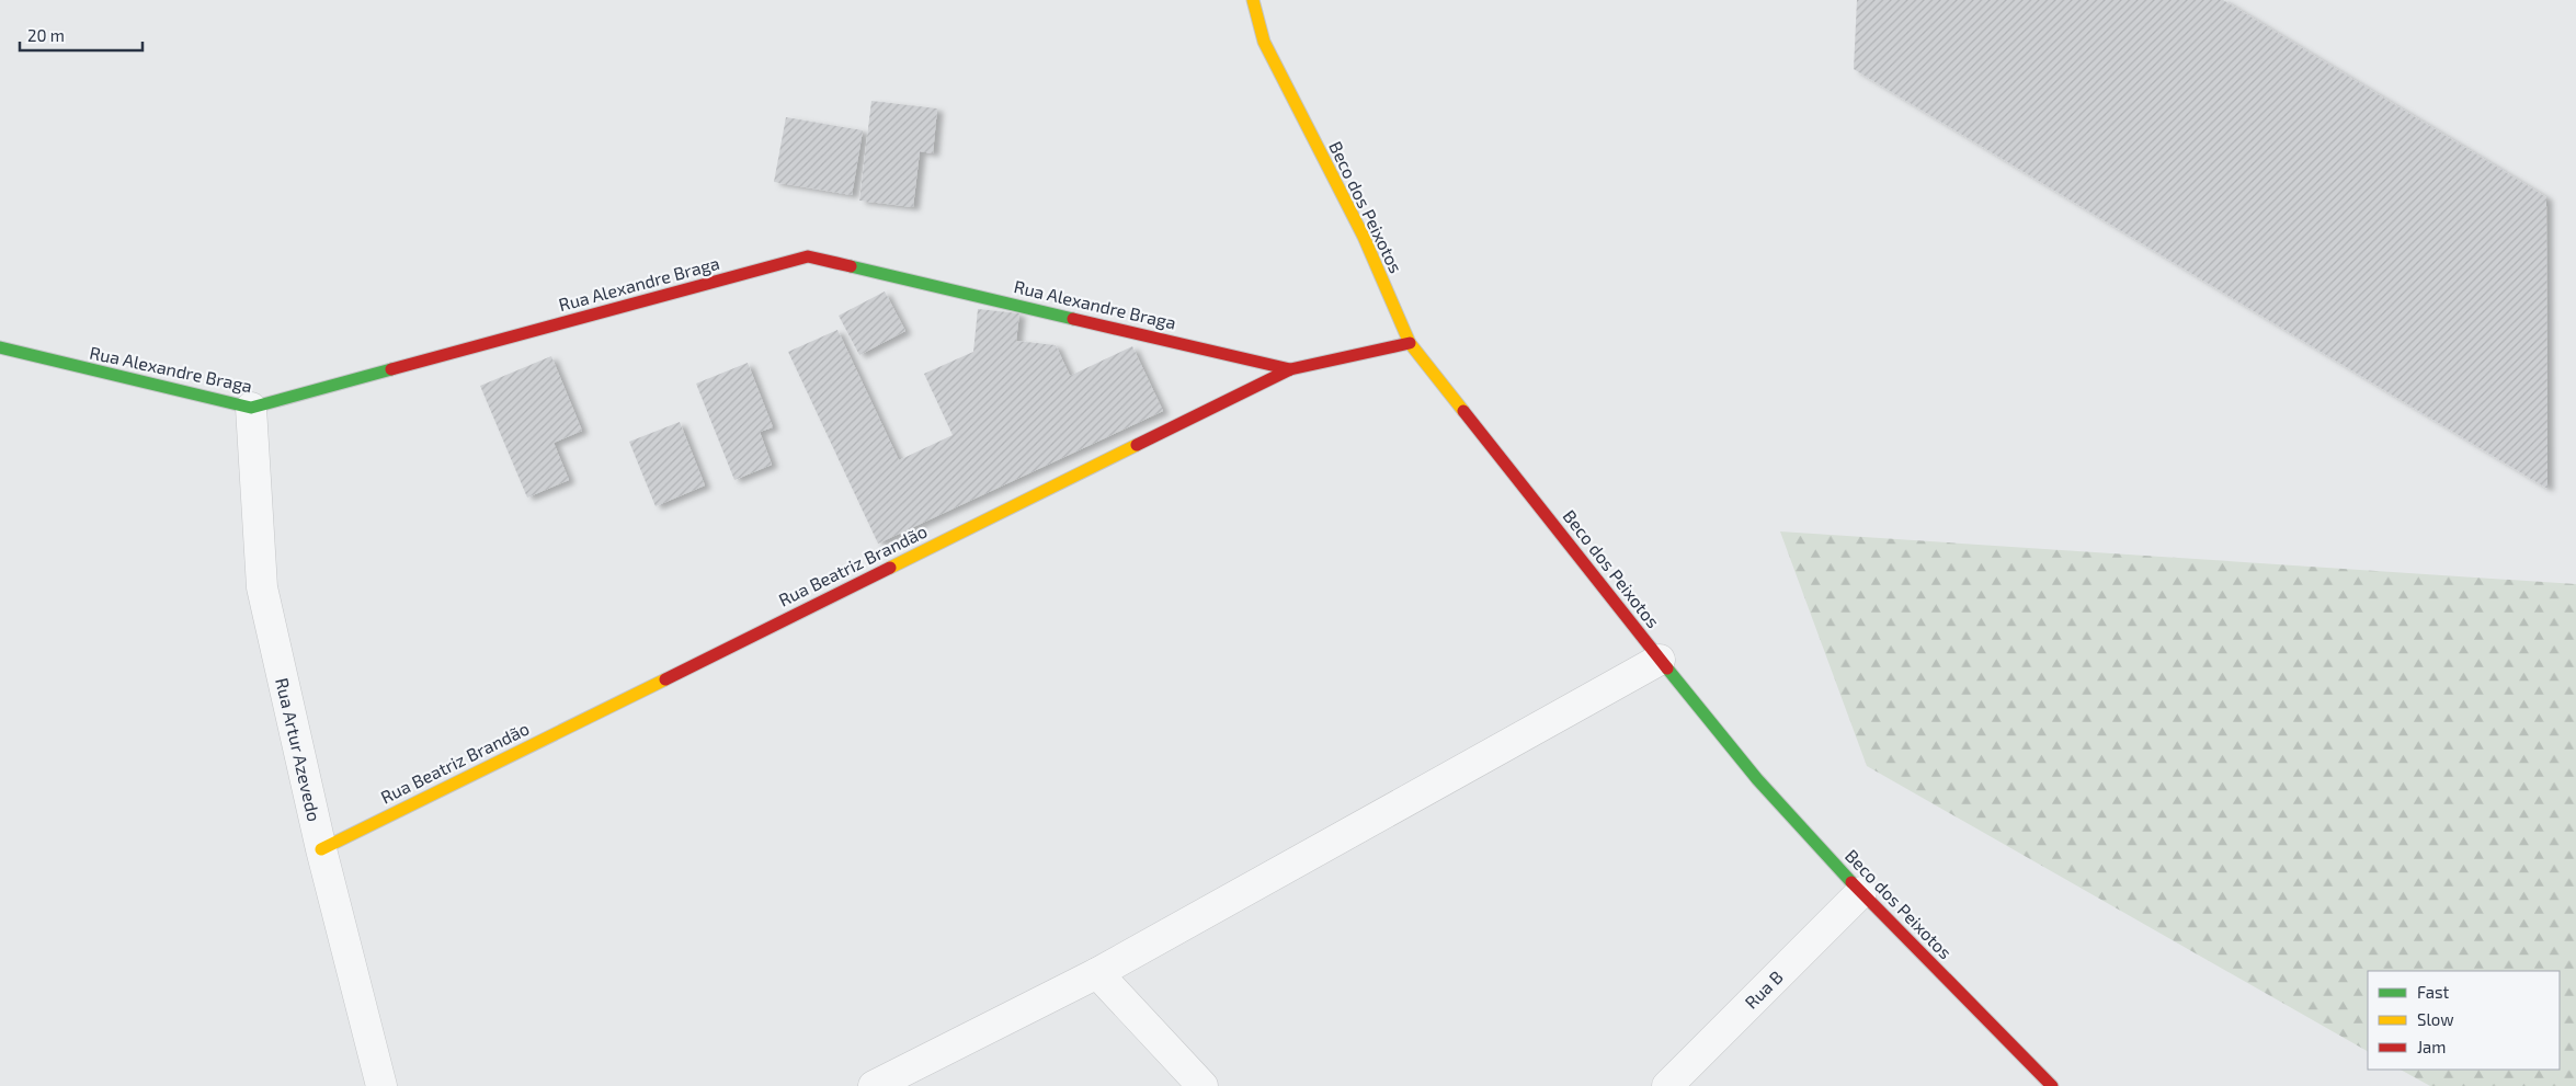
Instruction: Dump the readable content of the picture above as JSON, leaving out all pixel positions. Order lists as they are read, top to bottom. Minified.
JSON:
{"streets":{"street":["Beco dos Peixotos","Rua Alexandre Braga","Rua Beatriz Brandão","Rua Artur Azevedo","Rua B"]},"crossings":[["Beco dos Peixotos","Rua Beatriz Brandão"],["Beco dos Peixotos","Rua B"],["Rua Alexandre Braga","Rua Beatriz Brandão"],["Rua Alexandre Braga","Rua Artur Azevedo"],["Rua Beatriz Brandão","Rua Artur Azevedo"]],"legend":["Fast","Slow","Jam"],"scale_bar":"20 m"}
